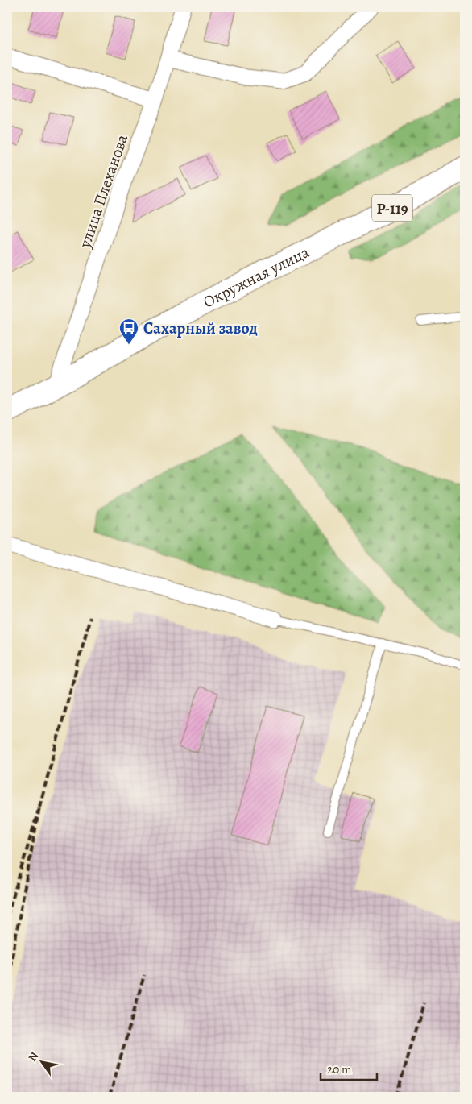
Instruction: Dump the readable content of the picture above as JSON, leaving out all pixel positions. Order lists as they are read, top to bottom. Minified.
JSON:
{"streets":{"highway":["Р-119","Окружная улица"],"street":["улица Плеханова"]},"crossings":[["улица Плеханова","Окружная улица"]],"places":{"bus stop":["Сахарный завод"]},"scale_bar":"20 m","north":"top left"}
